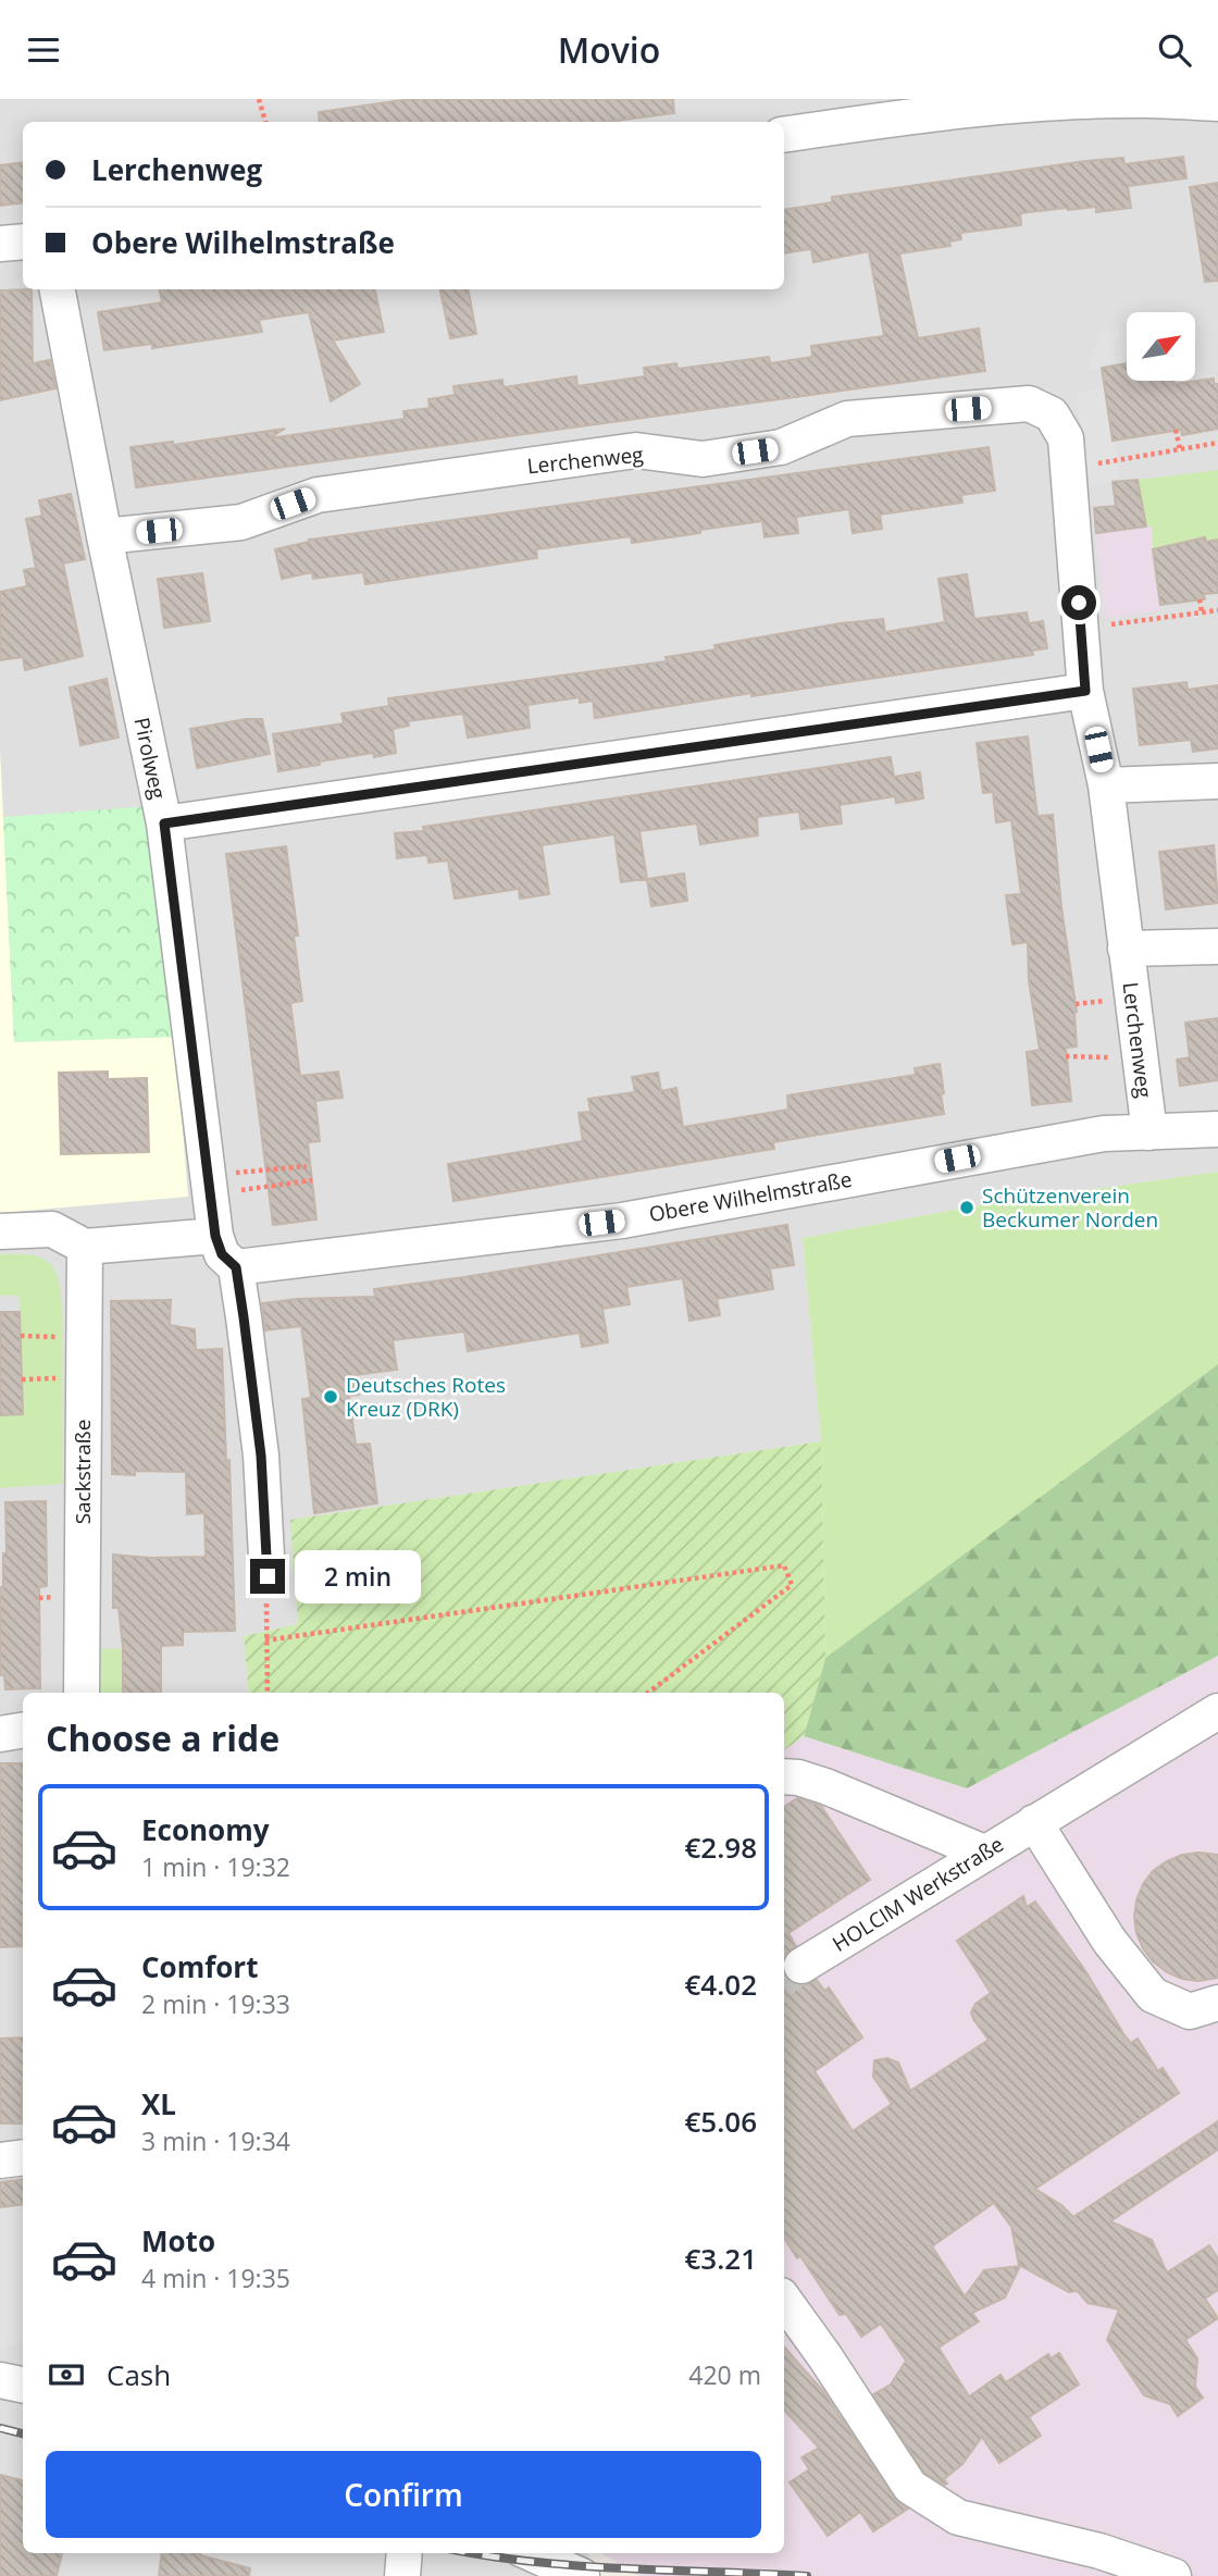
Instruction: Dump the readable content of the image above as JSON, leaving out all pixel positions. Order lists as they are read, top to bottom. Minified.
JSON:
{"streets":{"street":["Lerchenweg","Pirolweg","Obere Wilhelmstraße","Sackstraße","HOLCIM Werkstraße"]},"crossings":[["Lerchenweg","Pirolweg"],["Lerchenweg","Obere Wilhelmstraße"]],"places":["Schützenverein Beckumer Norden","Deutsches Rotes Kreuz (DRK)"],"north":"top right","page":{"header":"Movio","banner":["Lerchenweg","Obere Wilhelmstraße"],"bubble":"2 min","heading":"Choose a ride","list":[{"name":"Economy","note":"1 min · 19:32","value":"€2.98"},{"name":"Comfort","note":"2 min · 19:33","value":"€4.02"},{"name":"XL","note":"3 min · 19:34","value":"€5.06"},{"name":"Moto","note":"4 min · 19:35","value":"€3.21"}],"pay":["Cash","420 m"],"buttons":"Confirm"}}
